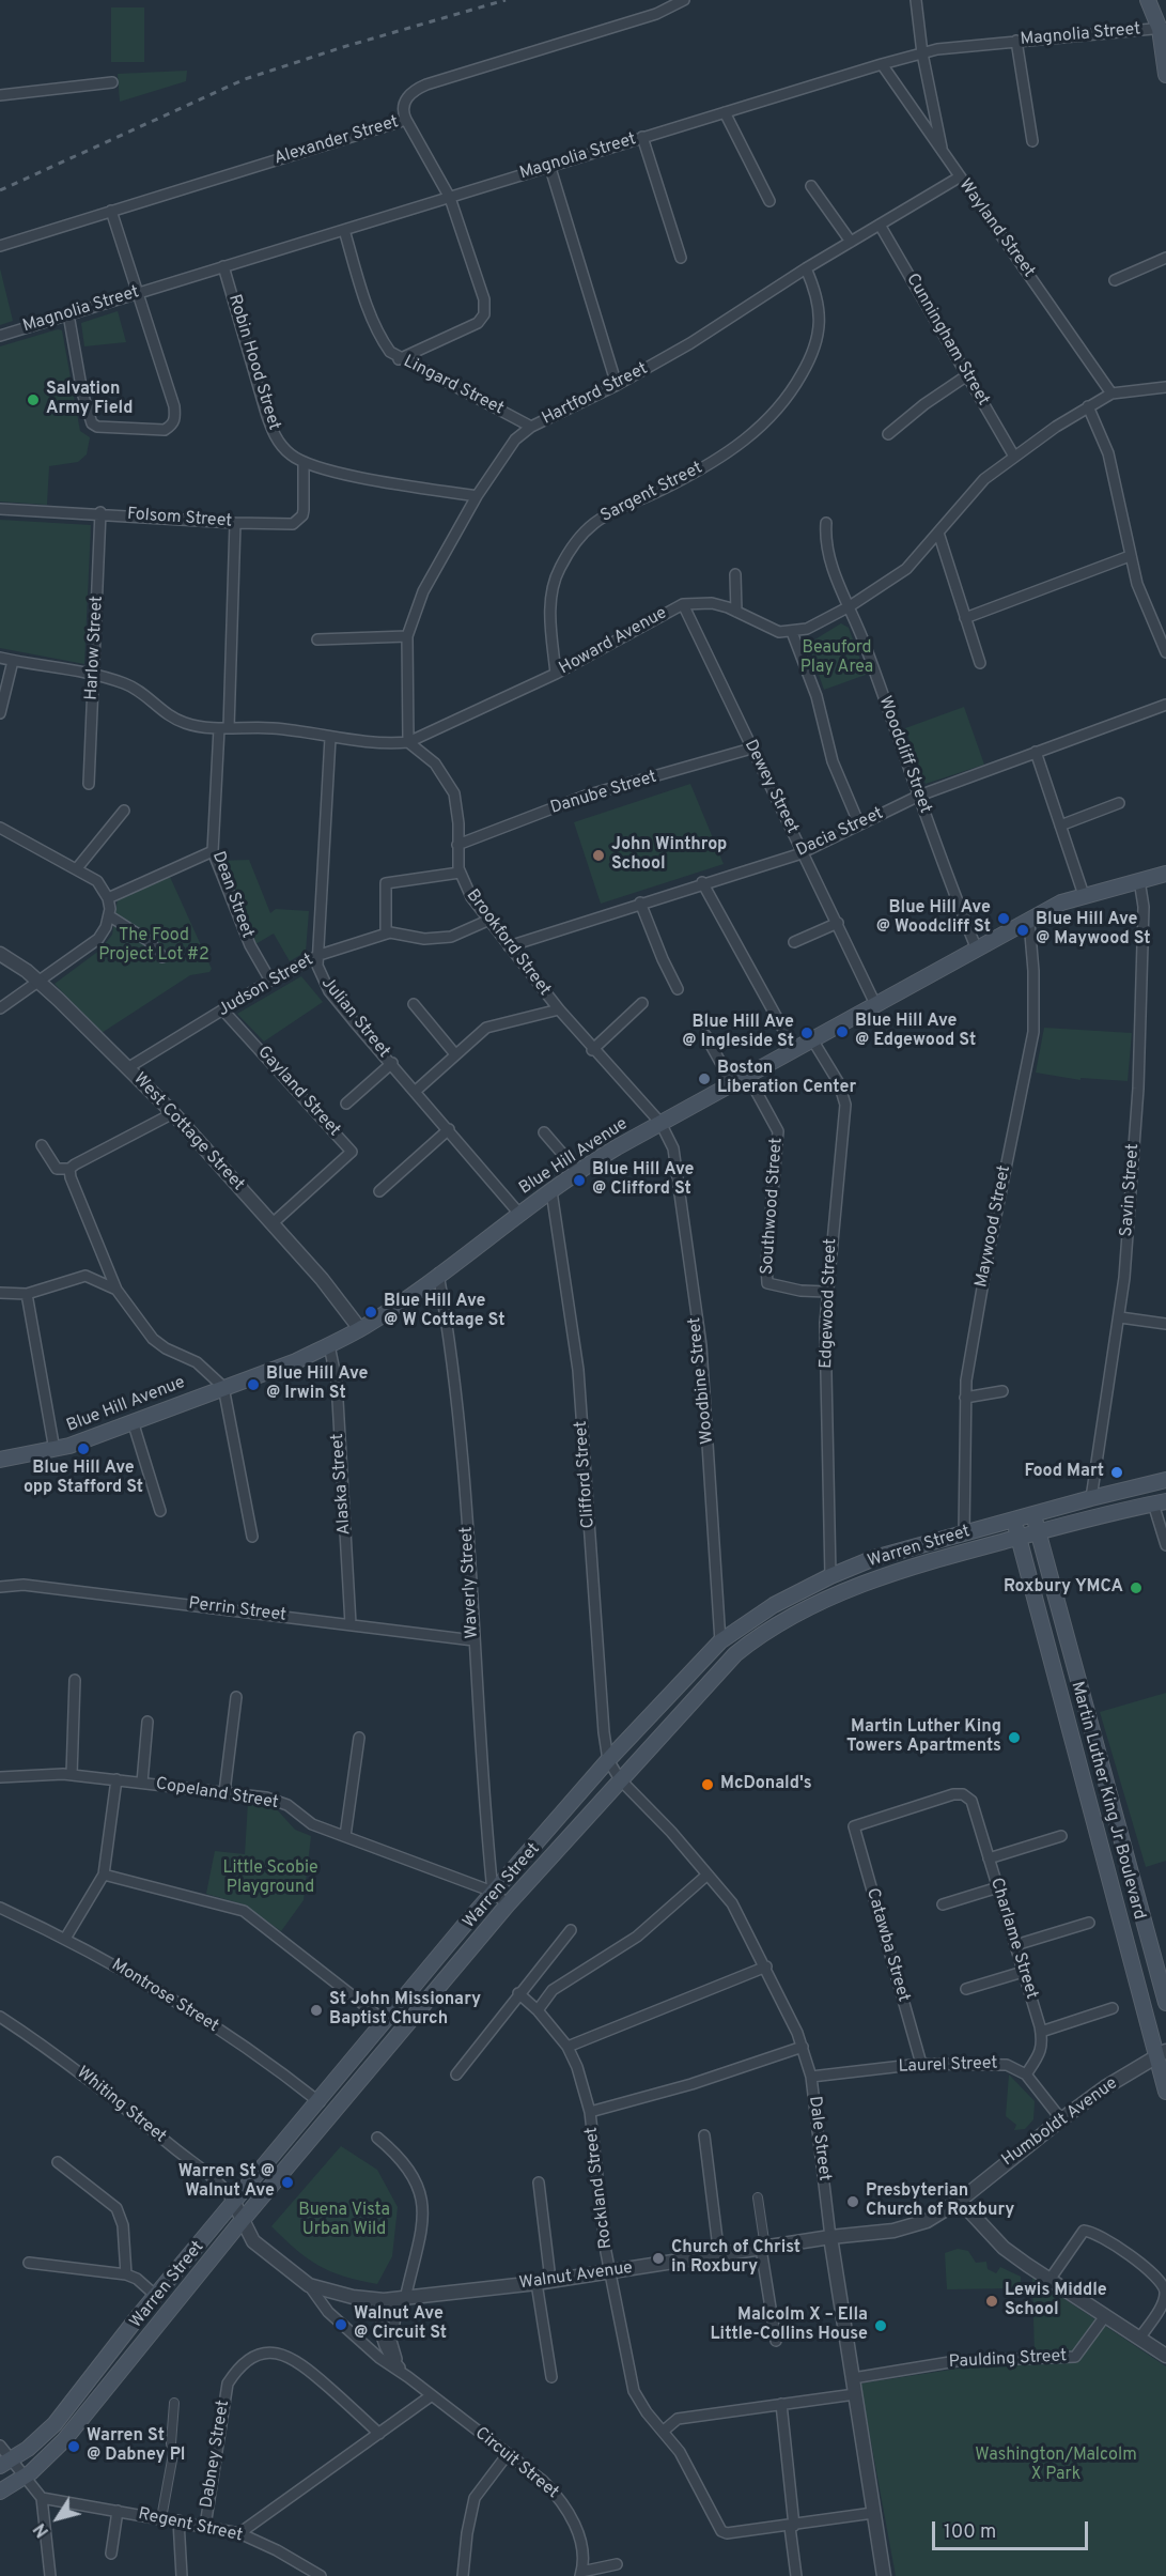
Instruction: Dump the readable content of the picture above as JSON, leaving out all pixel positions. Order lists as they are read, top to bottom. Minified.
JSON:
{"streets":{"main road":["Blue Hill Avenue","Warren Street","Martin Luther King Jr Boulevard"],"street":["Magnolia Street","Alexander Street","Wayland Street","Cunningham Street","Robin Hood Street","Lingard Street","Hartford Street","Sargent Street","Folsom Street","Howard Avenue","Harlow Street","Woodcliff Street","Dewey Street","Danube Street","Dacia Street","Dean Street","Brookford Street","Judson Street","Julian Street","Gayland Street","West Cottage Street","Savin Street","Southwood Street","Maywood Street","Edgewood Street","Woodbine Street","Clifford Street","Alaska Street","Waverly Street","Perrin Street","Copeland Street","Charlame Street","Catawba Street","Montrose Street","Laurel Street","Whiting Street","Humboldt Avenue","Dale Street","Rockland Street","Walnut Avenue","Paulding Street","Dabney Street","Circuit Street","Regent Street"]},"crossings":[["Magnolia Street","Wayland Street"],["Magnolia Street","Robin Hood Street"],["Magnolia Street","Lingard Street"],["Wayland Street","Hartford Street"],["Cunningham Street","Hartford Street"],["Robin Hood Street","Hartford Street"],["Robin Hood Street","Folsom Street"],["Lingard Street","Hartford Street"],["Hartford Street","Sargent Street"],["Hartford Street","Howard Avenue"],["Hartford Street","Brookford Street"],["Sargent Street","Howard Avenue"],["Folsom Street","Harlow Street"],["Folsom Street","Dean Street"],["Howard Avenue","Harlow Street"],["Howard Avenue","Dewey Street"],["Howard Avenue","Dean Street"],["Howard Avenue","Brookford Street"],["Howard Avenue","Julian Street"],["Woodcliff Street","Dacia Street"],["Woodcliff Street","Blue Hill Avenue"],["Dewey Street","Danube Street"],["Dewey Street","Dacia Street"],["Dewey Street","Blue Hill Avenue"],["Danube Street","Brookford Street"],["Dacia Street","Brookford Street"],["Dean Street","Judson Street"],["Brookford Street","Judson Street"],["Brookford Street","Blue Hill Avenue"],["Brookford Street","Woodbine Street"],["Judson Street","Julian Street"],["Judson Street","Gayland Street"],["Judson Street","West Cottage Street"],["Julian Street","Blue Hill Avenue"],["Gayland Street","West Cottage Street"],["West Cottage Street","Blue Hill Avenue"],["Blue Hill Avenue","Savin Street"],["Blue Hill Avenue","Southwood Street"],["Blue Hill Avenue","Maywood Street"],["Blue Hill Avenue","Edgewood Street"],["Blue Hill Avenue","Woodbine Street"],["Blue Hill Avenue","Clifford Street"],["Blue Hill Avenue","Alaska Street"],["Blue Hill Avenue","Waverly Street"],["Savin Street","Warren Street"],["Southwood Street","Edgewood Street"],["Maywood Street","Warren Street"],["Edgewood Street","Warren Street"],["Woodbine Street","Warren Street"],["Clifford Street","Warren Street"],["Clifford Street","Dale Street"],["Alaska Street","Perrin Street"],["Warren Street","Waverly Street"],["Warren Street","Copeland Street"],["Warren Street","Martin Luther King Jr Boulevard"],["Warren Street","Montrose Street"],["Warren Street","Whiting Street"],["Warren Street","Dale Street"],["Warren Street","Walnut Avenue"],["Waverly Street","Perrin Street"],["Waverly Street","Copeland Street"],["Martin Luther King Jr Boulevard","Humboldt Avenue"],["Charlame Street","Catawba Street"],["Charlame Street","Laurel Street"],["Catawba Street","Laurel Street"],["Laurel Street","Dale Street"],["Whiting Street","Walnut Avenue"],["Humboldt Avenue","Walnut Avenue"],["Dale Street","Rockland Street"],["Dale Street","Walnut Avenue"],["Dale Street","Paulding Street"],["Rockland Street","Walnut Avenue"],["Walnut Avenue","Circuit Street"],["Dabney Street","Regent Street"]],"parks":["Beauford Play Area","The Food Project Lot #2","Little Scobie Playground","Buena Vista Urban Wild","Washington/Malcolm X Park"],"places":["Salvation Army Field","John Winthrop School","Blue Hill Ave @ Woodcliff St","Blue Hill Ave @ Maywood St","Blue Hill Ave @ Edgewood St","Blue Hill Ave @ Ingleside St","Boston Liberation Center","Blue Hill Ave @ Clifford St","Blue Hill Ave @ W Cottage St","Blue Hill Ave @ Irwin St","Blue Hill Ave opp Stafford St","Food Mart","Roxbury YMCA","Martin Luther King Towers Apartments","McDonald's","St John Missionary Baptist Church","Warren St @ Walnut Ave","Presbyterian Church of Roxbury","Church of Christ in Roxbury","Lewis Middle School","Walnut Ave @ Circuit St","Malcolm X – Ella Little-Collins House","Warren St @ Dabney Pl"],"scale_bar":"100 m","north":"bottom left"}
